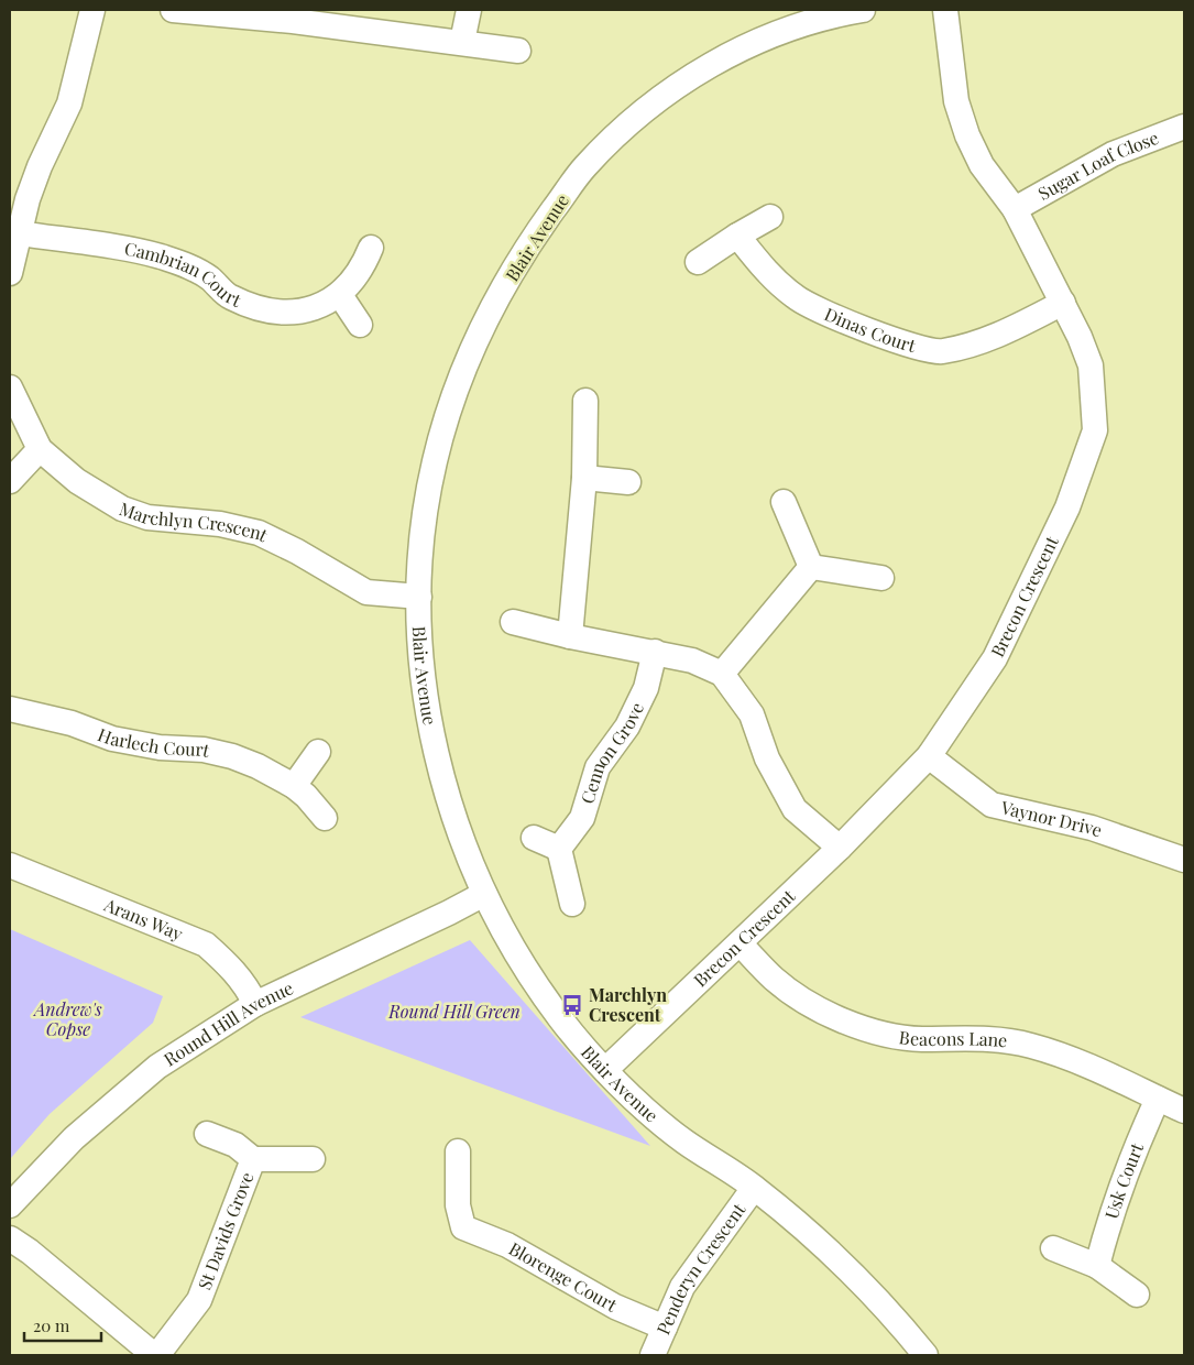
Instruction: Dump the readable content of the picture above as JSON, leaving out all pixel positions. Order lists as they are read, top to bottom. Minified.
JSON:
{"streets":{"street":["Sugar Loaf Close","Blair Avenue","Cambrian Court","Dinas Court","Marchlyn Crescent","Brecon Crescent","Harlech Court","Cennon Grove","Vaynor Drive","Arans Way","Round Hill Avenue","Beacons Lane","Usk Court","St Davids Grove","Penderyn Crescent","Blorenge Court"]},"crossings":[["Sugar Loaf Close","Brecon Crescent"],["Blair Avenue","Marchlyn Crescent"],["Blair Avenue","Brecon Crescent"],["Blair Avenue","Round Hill Avenue"],["Blair Avenue","Penderyn Crescent"],["Dinas Court","Brecon Crescent"],["Brecon Crescent","Vaynor Drive"],["Brecon Crescent","Beacons Lane"],["Arans Way","Round Hill Avenue"],["Beacons Lane","Usk Court"],["Penderyn Crescent","Blorenge Court"]],"parks":["Andrew's Copse","Round Hill Green"],"places":{"bus stop":["Marchlyn Crescent"]},"scale_bar":"20 m"}
